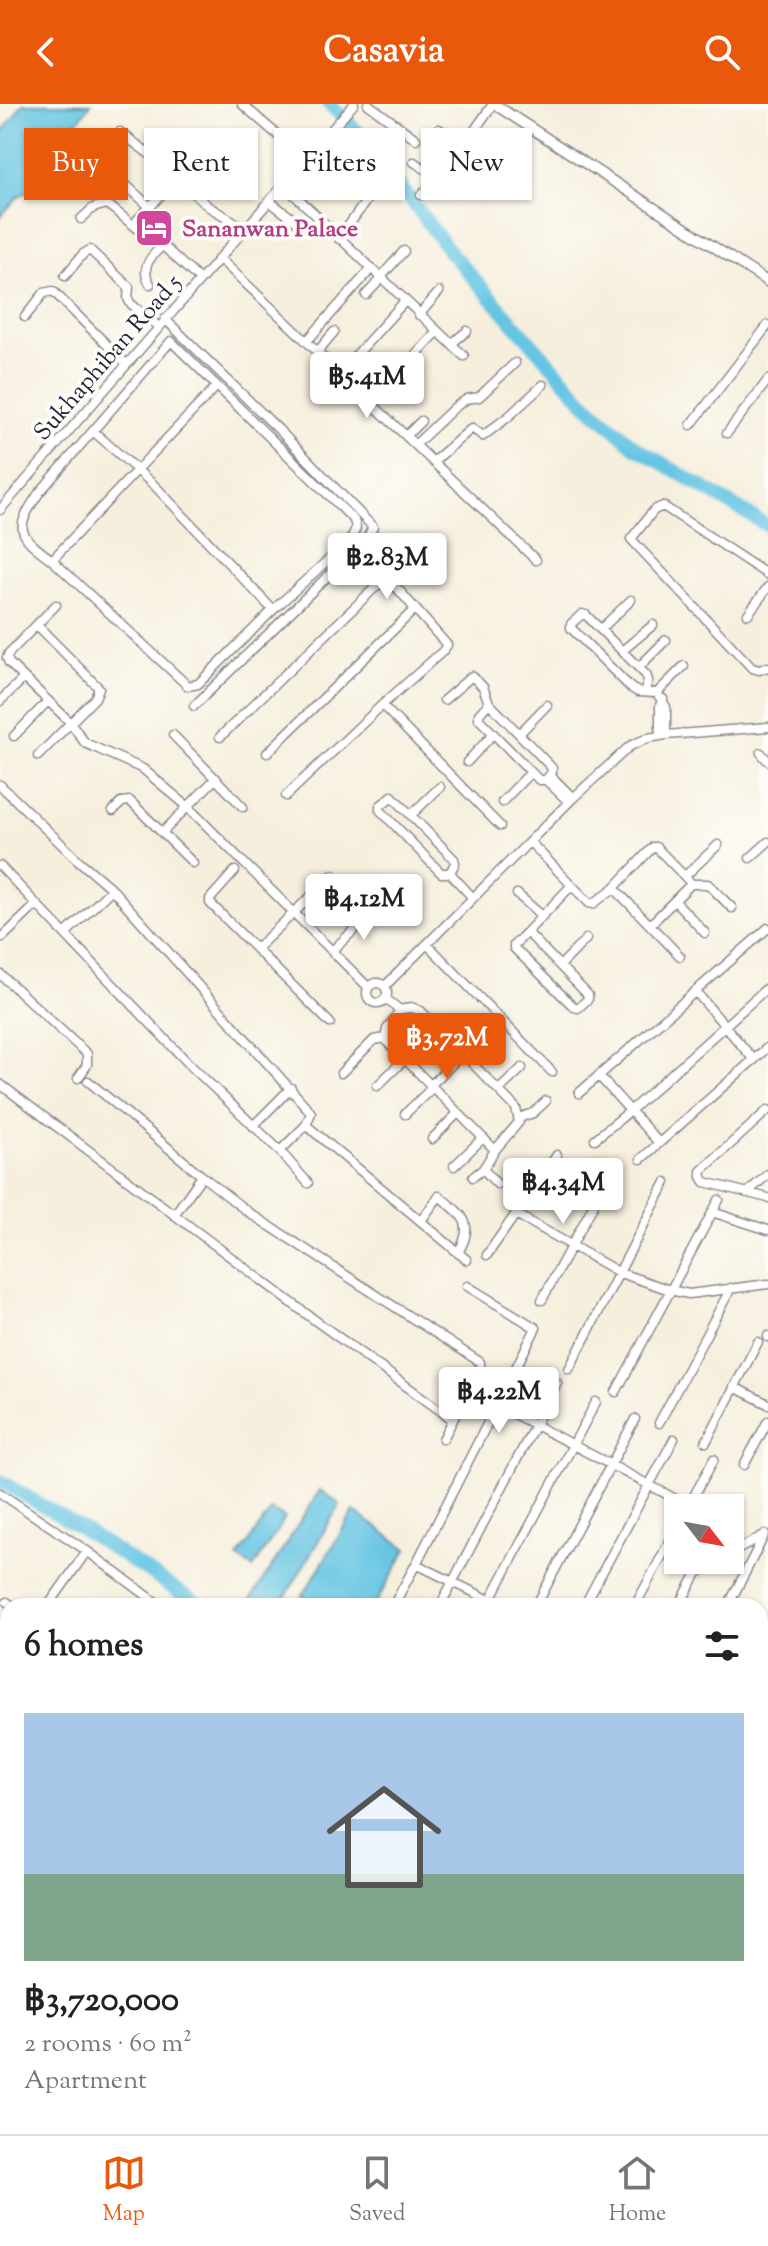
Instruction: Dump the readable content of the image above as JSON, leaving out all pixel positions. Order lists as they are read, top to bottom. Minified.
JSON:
{"streets":{"street":["Sukhaphiban Road 5"]},"places":{"hotel":["Sananwan Palace"]},"north":"bottom right","page":{"header":"Casavia","chip":["Buy","Rent","Filters","New"],"price":["฿5.41M","฿2.83M","฿4.12M","฿3.72M","฿4.34M","฿4.22M"],"heading":"6 homes","list":[{"name":"฿3,720,000","note":"2 rooms · 60 m² · Apartment"}],"tabs":["Map","Saved","Home"]}}
